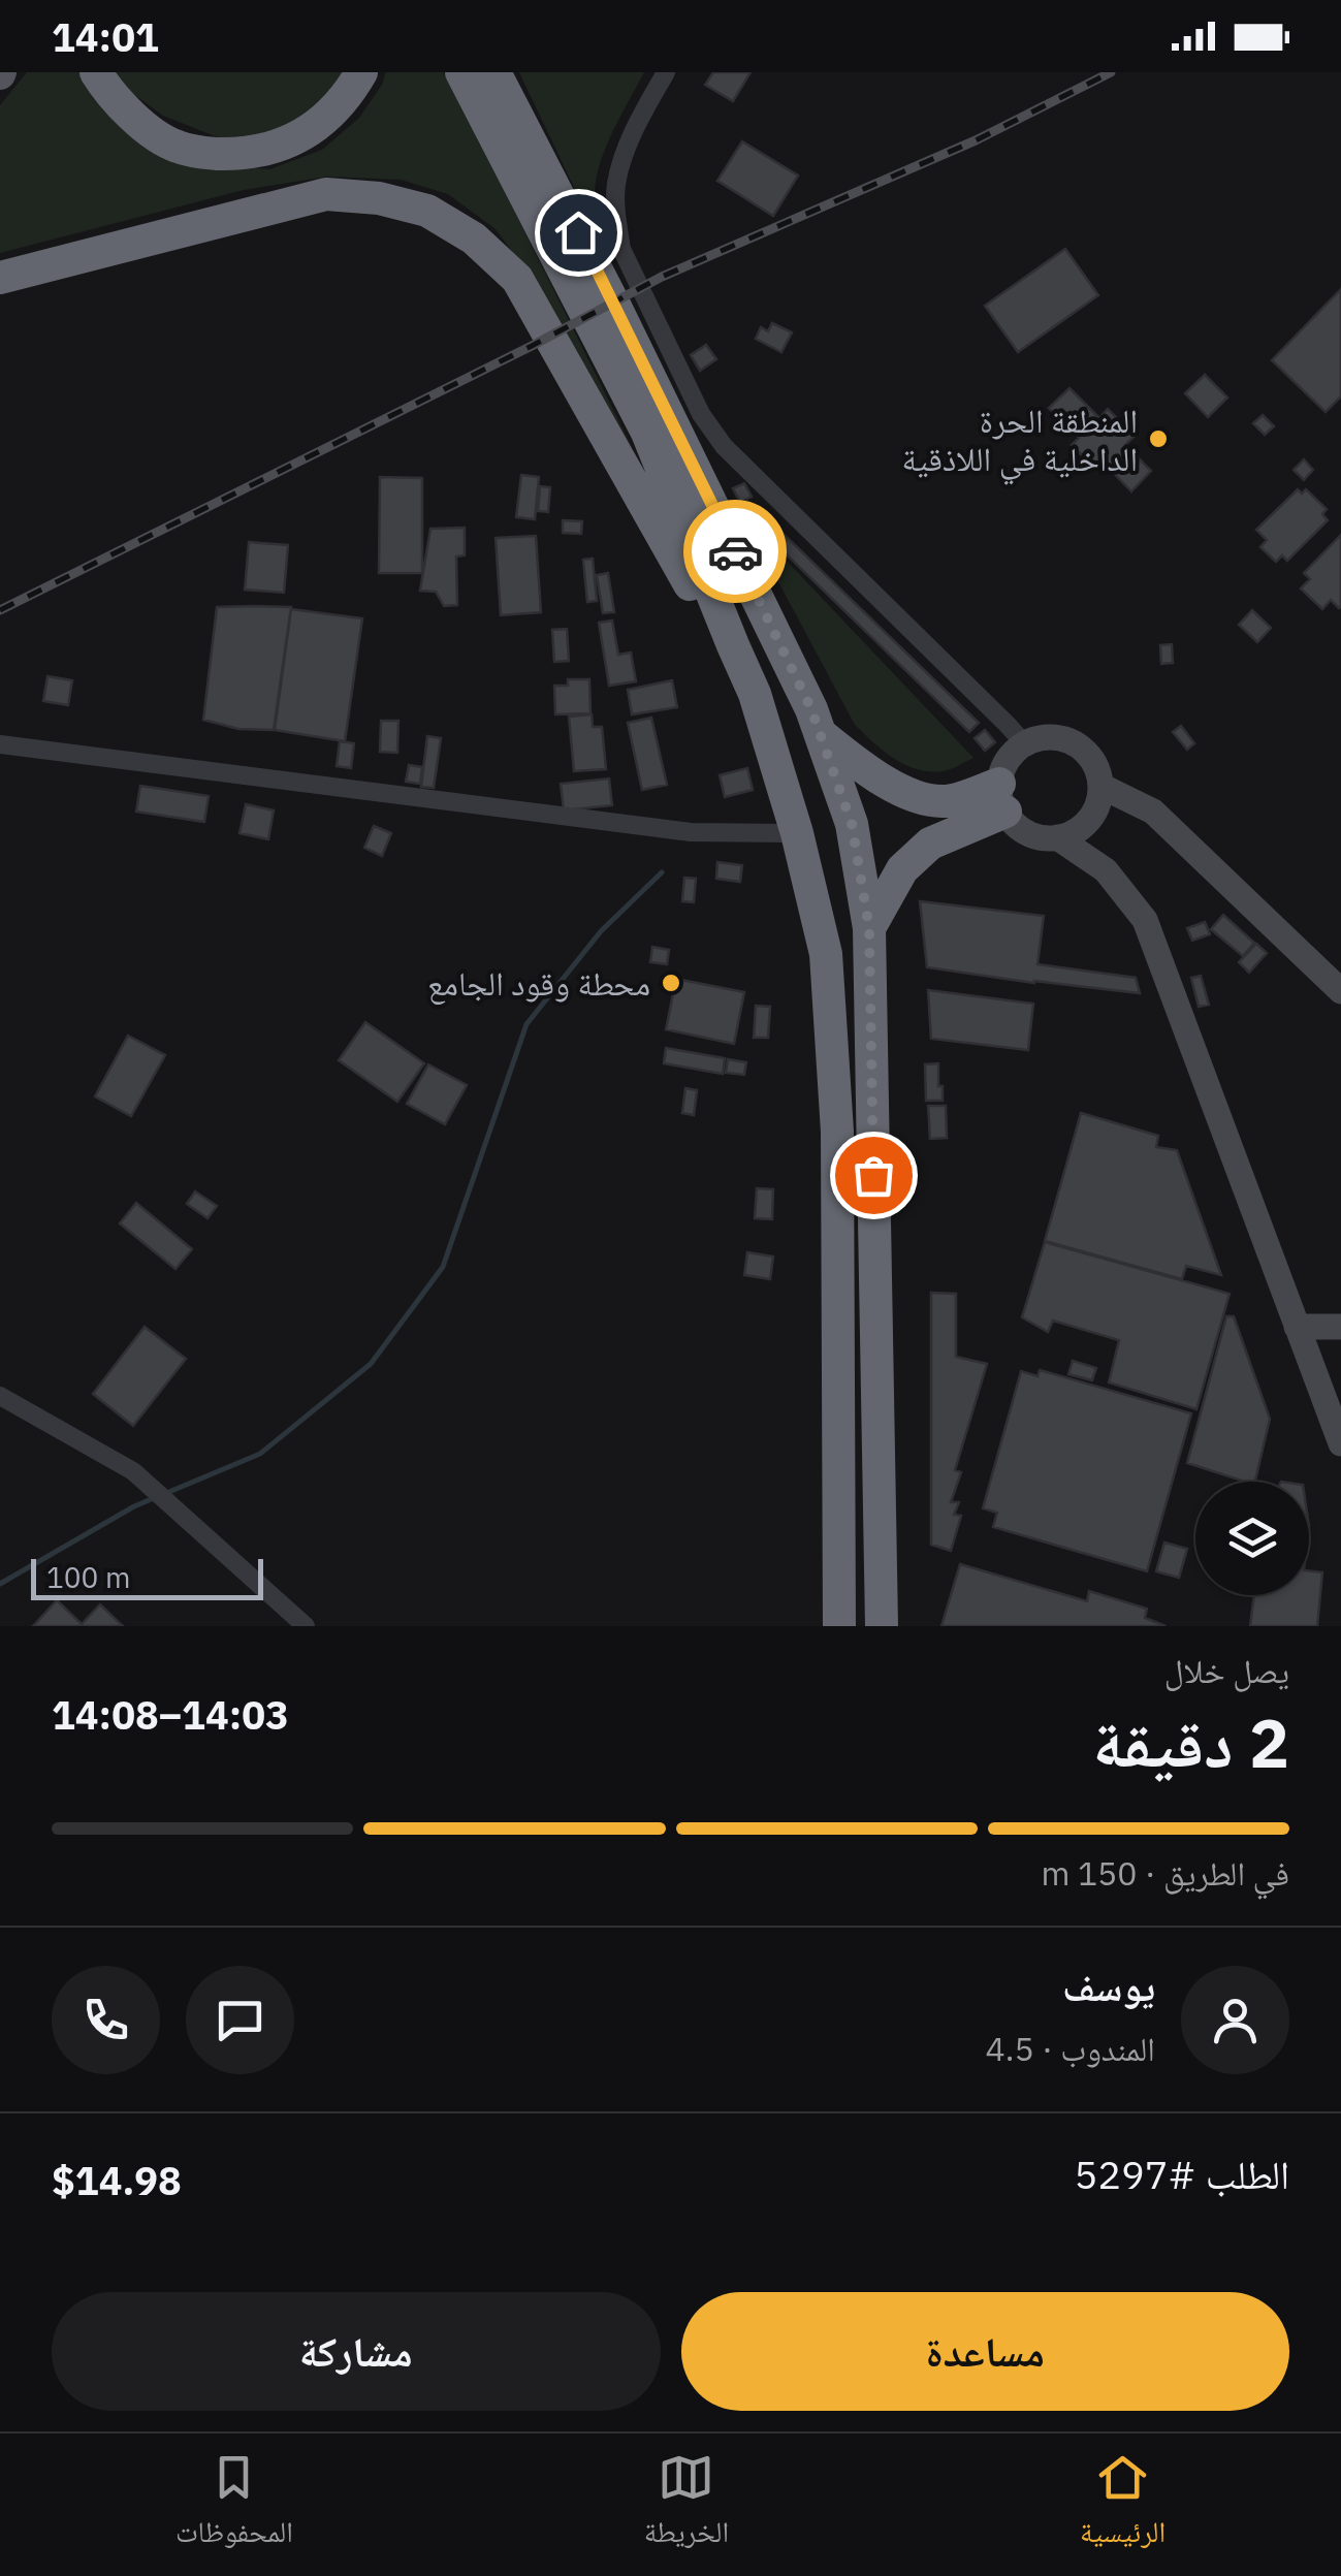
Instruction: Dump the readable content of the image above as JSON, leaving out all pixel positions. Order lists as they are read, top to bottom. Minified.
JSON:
{"places":["المنطقة الحرة الداخلية في اللاذقية","محطة وقود الجامع"],"scale_bar":"100 m","page":{"status":"14:01","scale":"100 m","heading":["2 دقيقة","يصل خلال","14:03–14:08"],"panel":["يوسف","المندوب · 4.5","الطلب #5297","$14.98"],"bar":"في الطريق · 150 m","buttons":["مساعدة","مشاركة"],"tabs":["الرئيسية","الخريطة","المحفوظات"]}}
